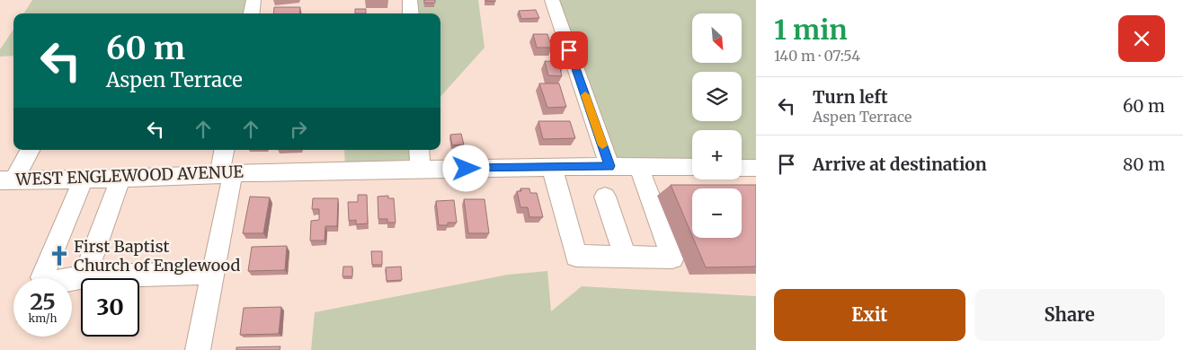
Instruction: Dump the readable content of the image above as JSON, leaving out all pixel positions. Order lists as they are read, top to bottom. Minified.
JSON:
{"streets":{"street":["WEST ENGLEWOOD AVENUE"]},"places":{"church":["First Baptist Church of Englewood"]},"north":"bottom right","page":{"heading":["1 min","140 m · 07:54"],"map_buttons":["+","−"],"turn":["60 m","Aspen Terrace"],"list":[{"name":"Turn left","note":"Aspen Terrace","value":"60 m"},{"name":"Arrive at destination","value":"80 m"}],"speed":"25 km/h","limit":"30","buttons":["Exit","Share"]}}
